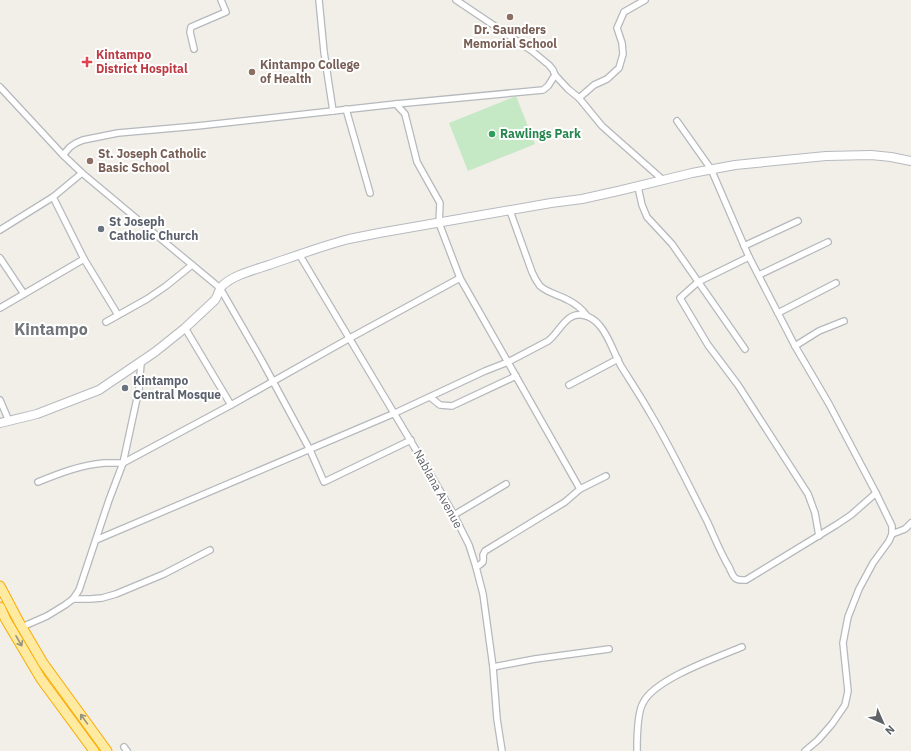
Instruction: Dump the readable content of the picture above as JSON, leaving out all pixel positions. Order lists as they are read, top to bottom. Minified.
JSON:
{"streets":{"street":["Nablana Avenue"]},"districts":["Kintampo"],"places":{"other":["Dr. Saunders Memorial School","Kintampo College of Health","Rawlings Park","St. Joseph Catholic Basic School","St Joseph Catholic Church","Kintampo Central Mosque"],"health":["Kintampo District Hospital"]},"north":"bottom right"}
